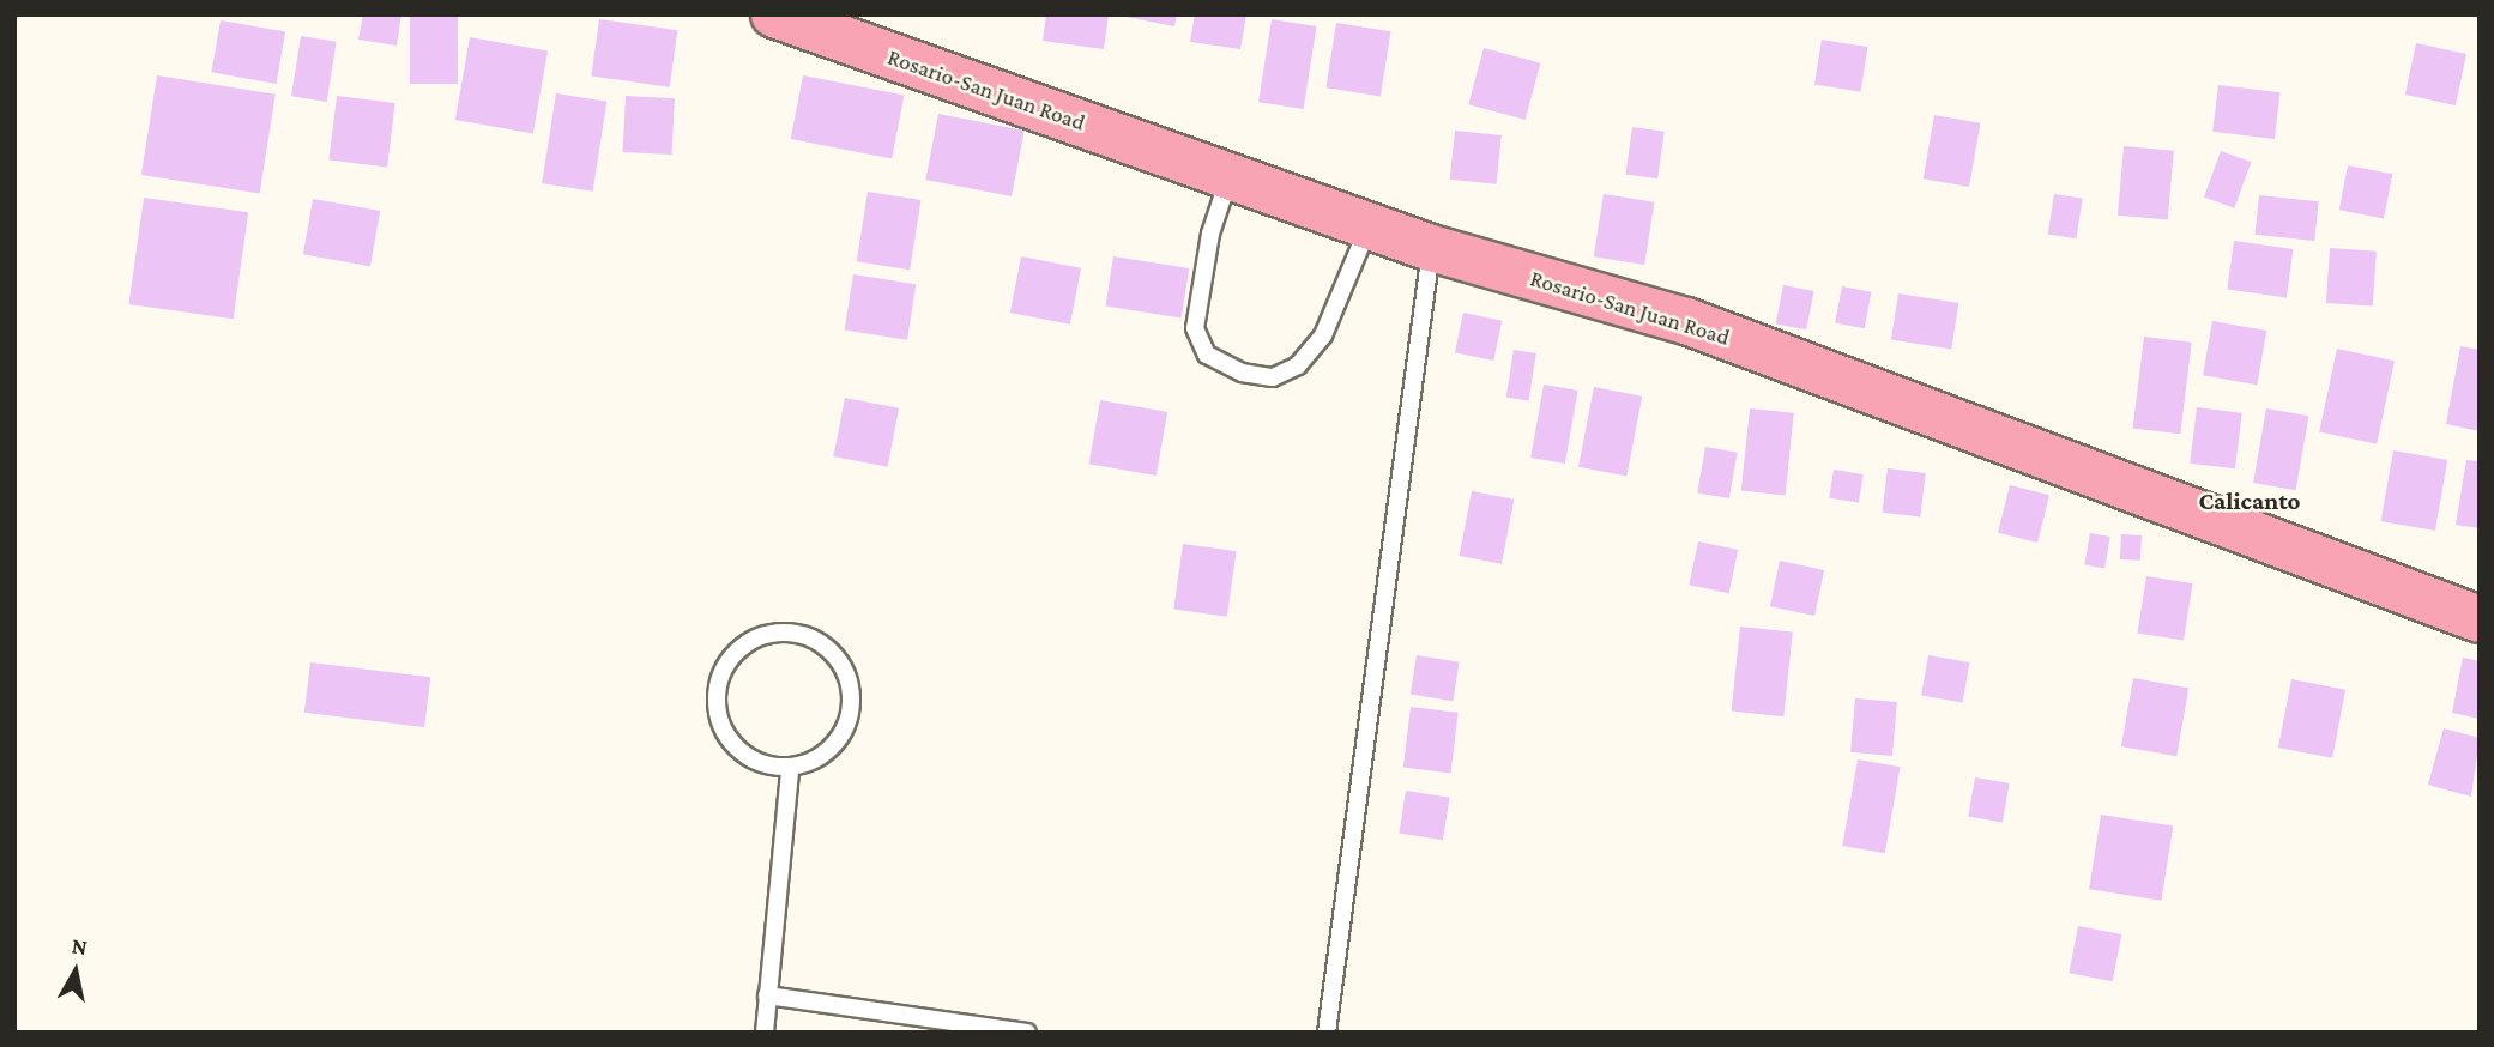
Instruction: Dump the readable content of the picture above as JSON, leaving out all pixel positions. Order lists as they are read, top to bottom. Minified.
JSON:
{"streets":{"main road":["Rosario-San Juan Road"]},"districts":["Calicanto"],"north":"top"}
